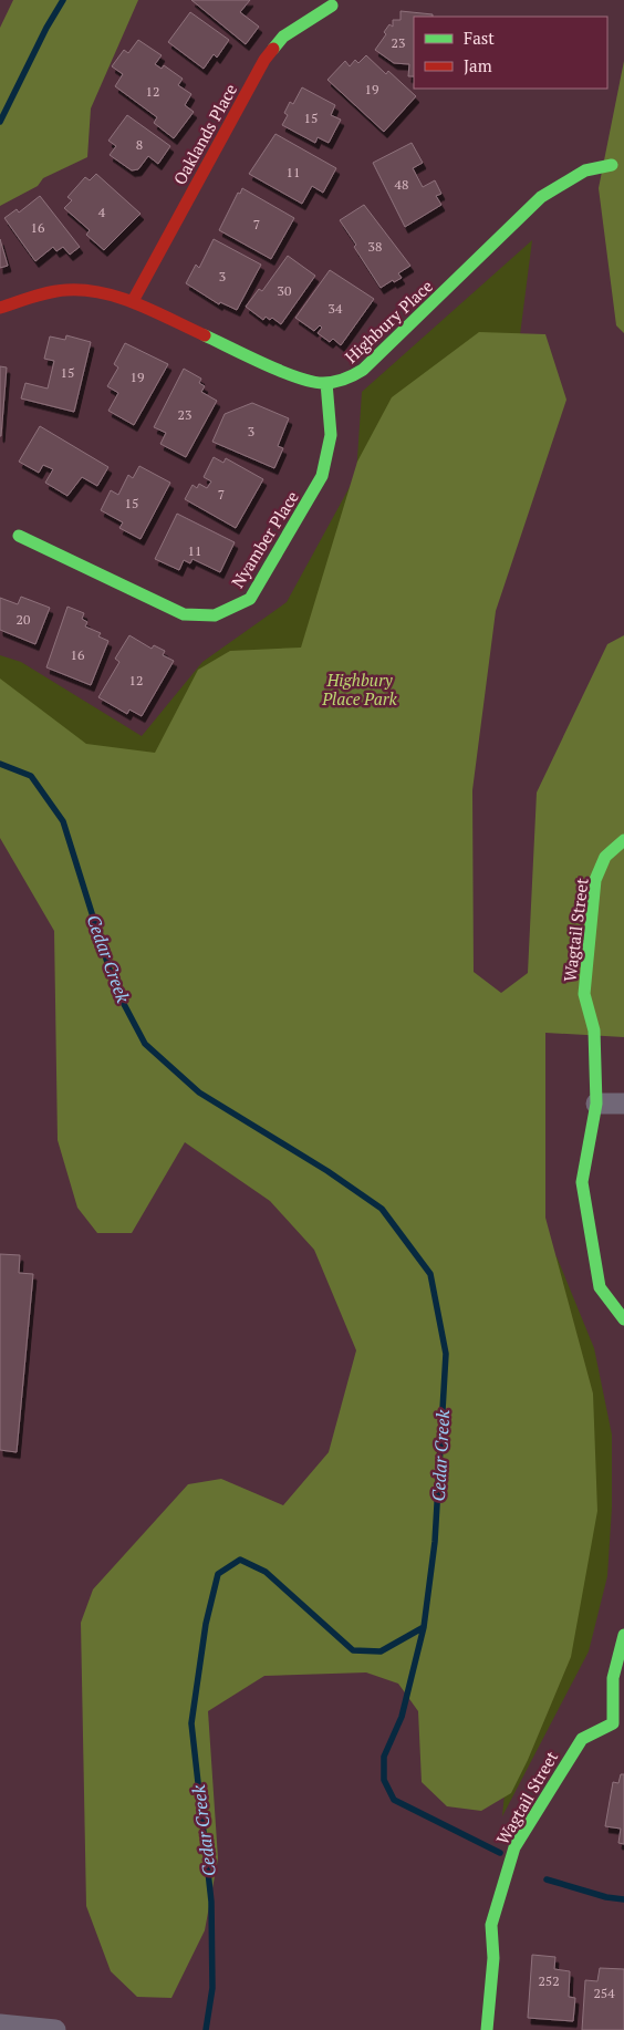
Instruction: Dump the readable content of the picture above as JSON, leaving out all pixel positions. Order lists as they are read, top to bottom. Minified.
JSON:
{"streets":{"street":["Oaklands Place","Highbury Place","Nyamber Place","Wagtail Street"]},"crossings":[["Oaklands Place","Highbury Place"],["Highbury Place","Nyamber Place"]],"water":["Cedar Creek"],"parks":["Highbury Place Park"],"house_numbers":["23","19","12","15","8","11","48","4","7","16","38","3","30","34","15","19","23","3","7","15","11","20","16","12","252","254"],"legend":["Fast","Jam"]}
